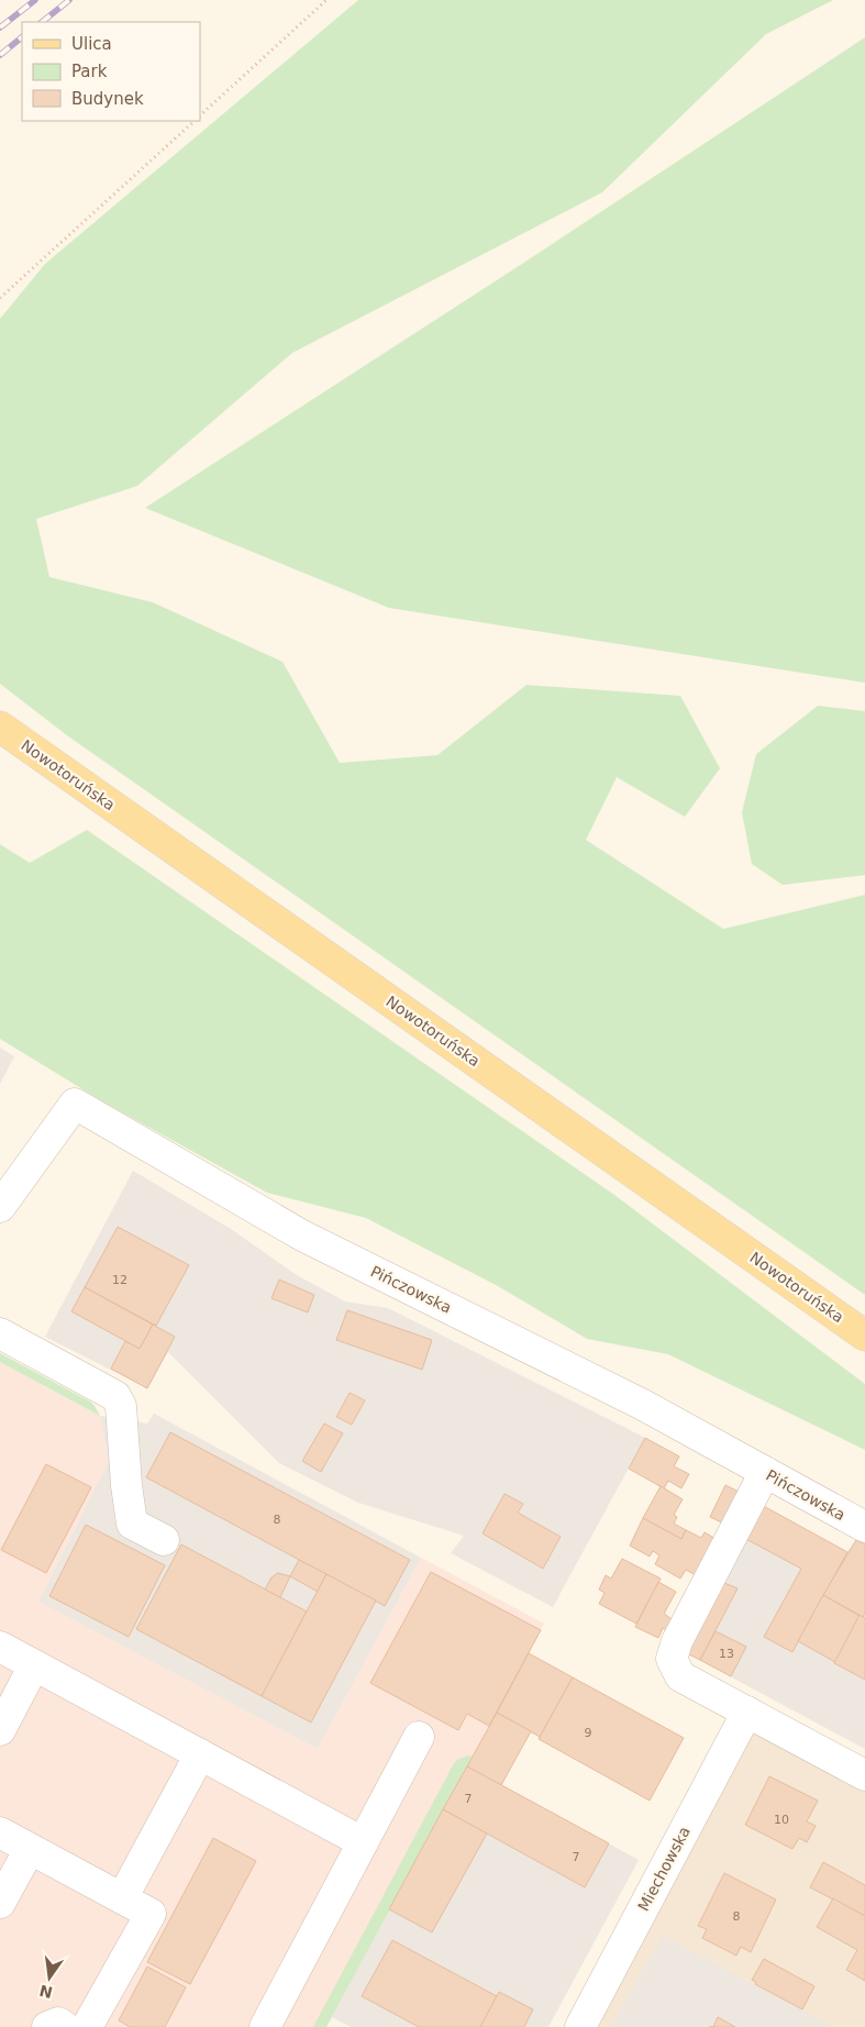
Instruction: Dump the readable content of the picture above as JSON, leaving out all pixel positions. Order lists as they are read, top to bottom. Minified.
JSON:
{"streets":{"main road":["Nowotoruńska"],"street":["Pińczowska","Miechowska"]},"house_numbers":["12","8","13","9","7","10","7","8"],"legend":["Ulica","Park","Budynek"],"north":"bottom"}
